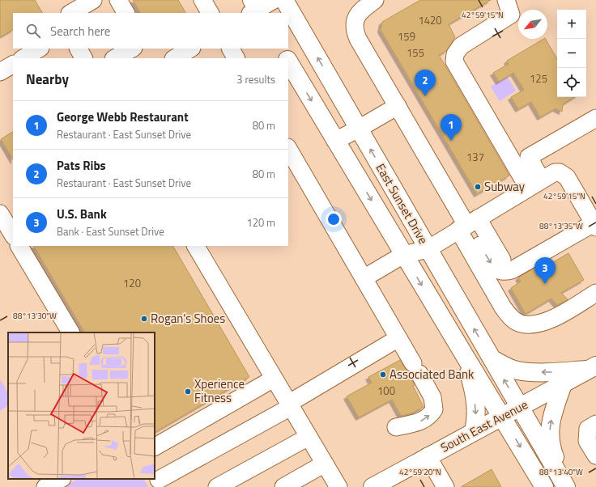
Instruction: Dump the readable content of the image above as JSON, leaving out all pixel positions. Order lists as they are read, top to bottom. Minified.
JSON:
{"streets":{"main road":["East Sunset Drive","South East Avenue"]},"crossings":[["East Sunset Drive","South East Avenue"]],"places":["Subway","Rogan's Shoes","Associated Bank","Xperience Fitness"],"house_numbers":["1420","159","155","125","137","120","100"],"north":"bottom left","page":{"map_buttons":["+","−"],"search":"Search here","heading":["Nearby","3 results"],"pins":["2","1","3"],"list":[{"mark":"1","name":"George Webb Restaurant","note":"Restaurant · East Sunset Drive","value":"80 m"},{"mark":"2","name":"Pats Ribs","note":"Restaurant · East Sunset Drive","value":"80 m"},{"mark":"3","name":"U.S. Bank","note":"Bank · East Sunset Drive","value":"120 m"}]},"coordinates":["42°59'15\"N","88°13'35\"W","88°13'30\"W","42°59'20\"N","88°13'40\"W"]}
